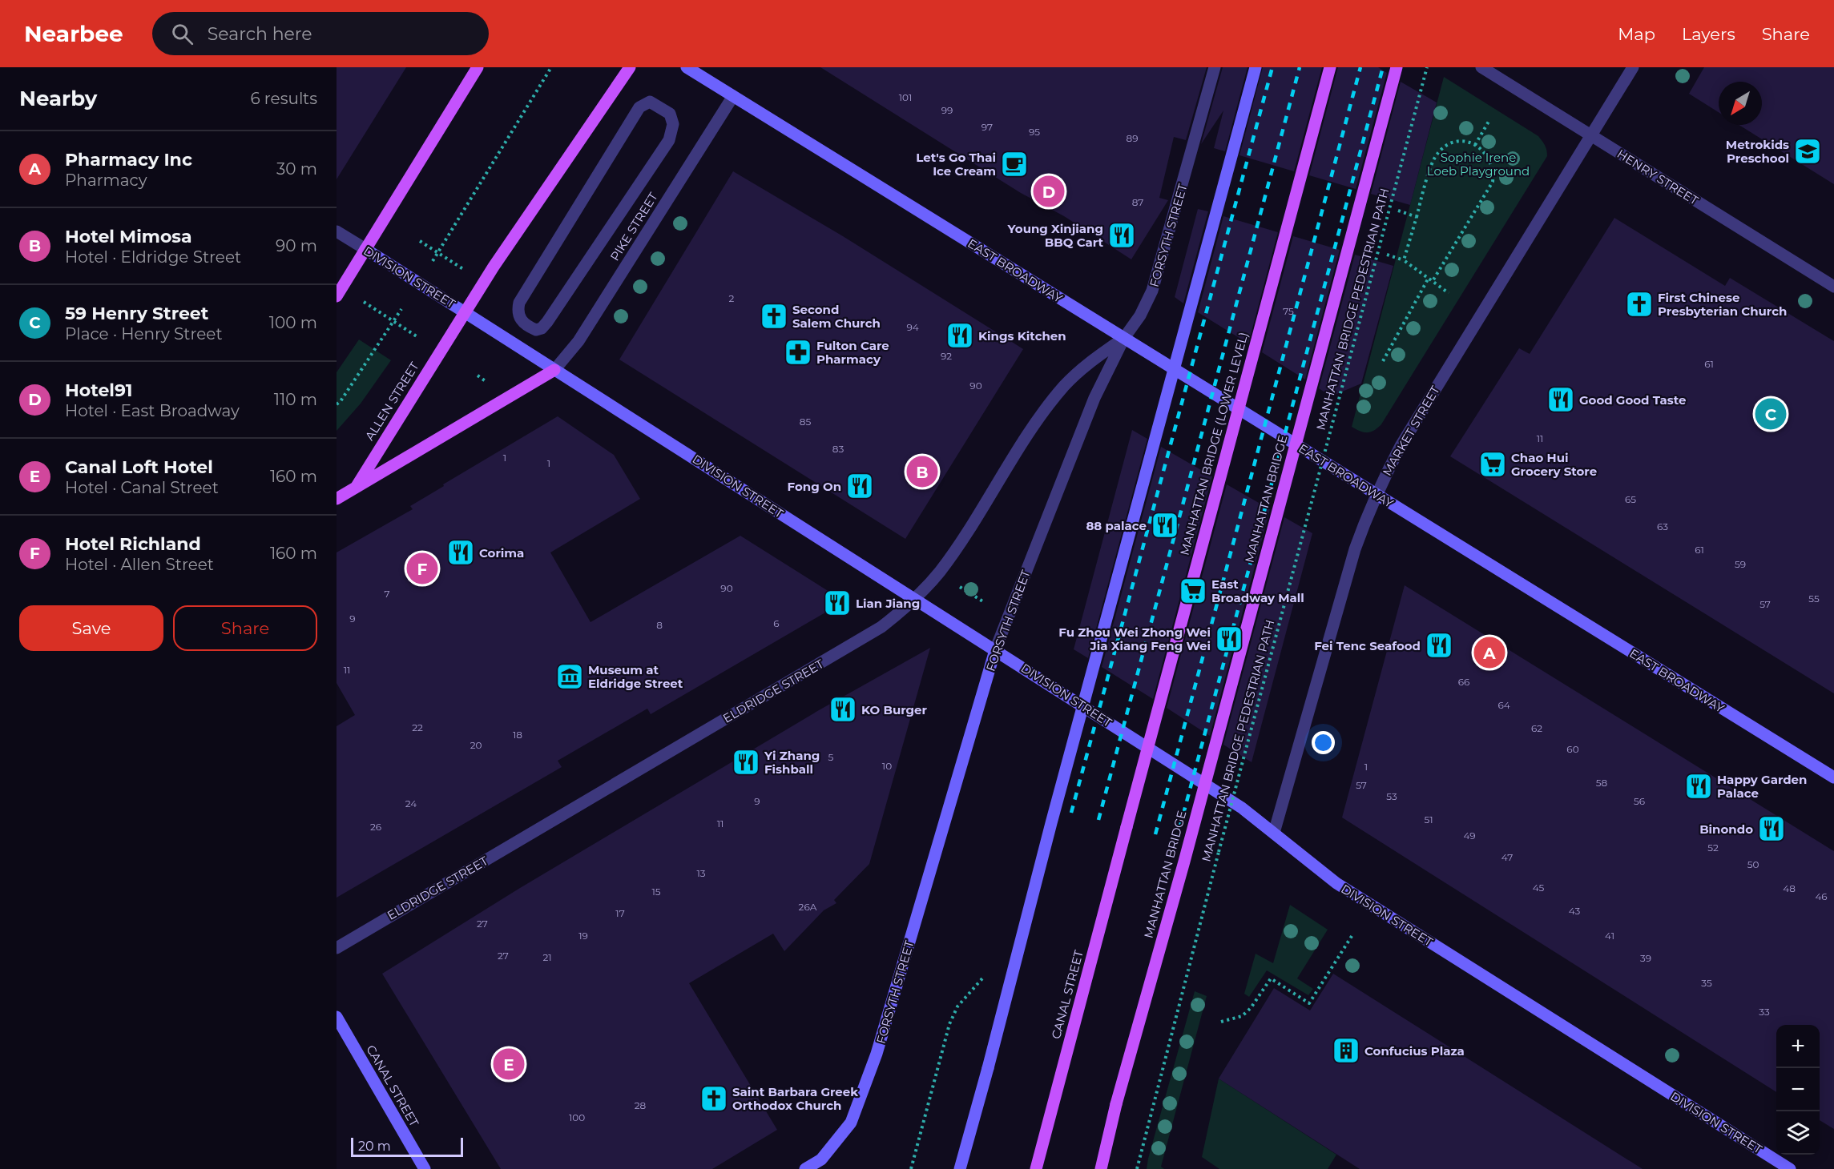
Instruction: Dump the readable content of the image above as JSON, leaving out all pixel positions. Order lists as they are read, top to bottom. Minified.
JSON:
{"streets":{"main road":["FORSYTH STREET","EAST BROADWAY","DIVISION STREET","ALLEN STREET","MANHATTAN BRIDGE (LOWER LEVEL)","MANHATTAN BRIDGE","CANAL STREET"],"street":["HENRY STREET","PIKE STREET","MARKET STREET","ELDRIDGE STREET"],"path":["MANHATTAN BRIDGE PEDESTRIAN PATH"]},"crossings":[["HENRY STREET","MARKET STREET"],["PIKE STREET","EAST BROADWAY"],["PIKE STREET","DIVISION STREET"],["FORSYTH STREET","EAST BROADWAY"],["FORSYTH STREET","DIVISION STREET"],["FORSYTH STREET","ELDRIDGE STREET"],["EAST BROADWAY","MARKET STREET"],["EAST BROADWAY","ELDRIDGE STREET"],["DIVISION STREET","ALLEN STREET"],["DIVISION STREET","MARKET STREET"],["DIVISION STREET","ELDRIDGE STREET"],["MANHATTAN BRIDGE (LOWER LEVEL)","CANAL STREET"]],"parks":["Sophie Irene Loeb Playground"],"places":{"school or university":["Metrokids Preschool"],"cafe":["Let's Go Thai Ice Cream"],"restaurant":["Young Xinjiang BBQ Cart","Kings Kitchen","Good Good Taste","Fong On","88 palace","Corima","Lian Jiang","Fu Zhou Wei Zhong Wei Jia Xiang Feng Wei","Fei Tenc Seafood","KO Burger","Yi Zhang Fishball","Happy Garden Palace","Binondo"],"church":["First Chinese Presbyterian Church","Second Salem Church","Saint Barbara Greek Orthodox Church"],"pharmacy":["Fulton Care Pharmacy"],"supermarket":["Chao Hui Grocery Store","East Broadway Mall"],"museum":["Museum at Eldridge Street"],"building":["Confucius Plaza"]},"house_numbers":["101","99","97","95","89","87","2","75","94","92","61","90","85","11","83","1","1","65","63","61","59","90","7","55","57","9","6","8","11","66","64","22","62","18","20","60","5","10","1","58","57","53","9","56","24","51","11","26","49","52","47","50","13","45","48","15","46","26A","43","17","27","19","41","27","21","39","35","33","28","100"],"scale_bar":"20 m","north":"bottom left","page":{"header":"Nearbee","search":"Search here","nav":["Map","Layers","Share"],"heading":["Nearby","6 results"],"list":[{"mark":"A","name":"Pharmacy Inc","note":"Pharmacy","value":"30 m"},{"mark":"B","name":"Hotel Mimosa","note":"Hotel · Eldridge Street","value":"90 m"},{"mark":"C","name":"59 Henry Street","note":"Place · Henry Street","value":"100 m"},{"mark":"D","name":"Hotel91","note":"Hotel · East Broadway","value":"110 m"},{"mark":"E","name":"Canal Loft Hotel","note":"Hotel · Canal Street","value":"160 m"},{"mark":"F","name":"Hotel Richland","note":"Hotel · Allen Street","value":"160 m"}],"pins":["D","C","B","F","A","E"],"buttons":["Save","Share"],"map_buttons":["+","−"],"scale":"20 m"}}
